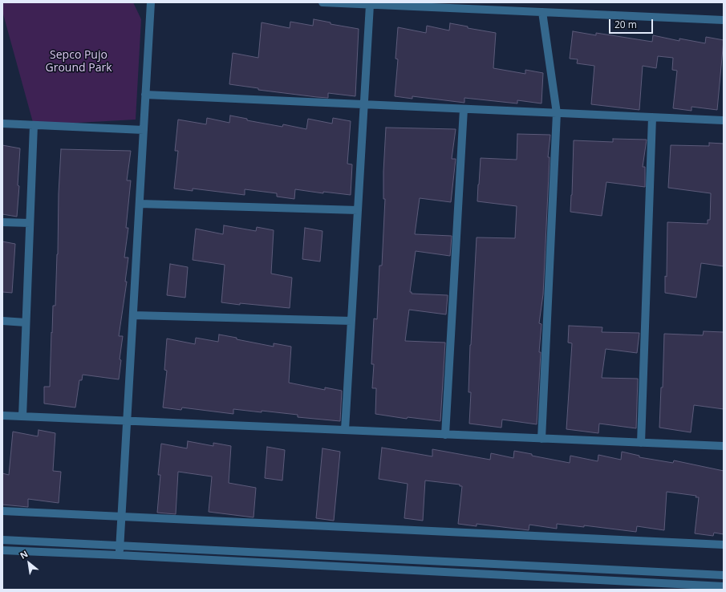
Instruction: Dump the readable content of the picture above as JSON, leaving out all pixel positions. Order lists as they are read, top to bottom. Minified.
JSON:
{"parks":["Sepco Pujo Ground Park"],"scale_bar":"20 m","north":"top left"}
